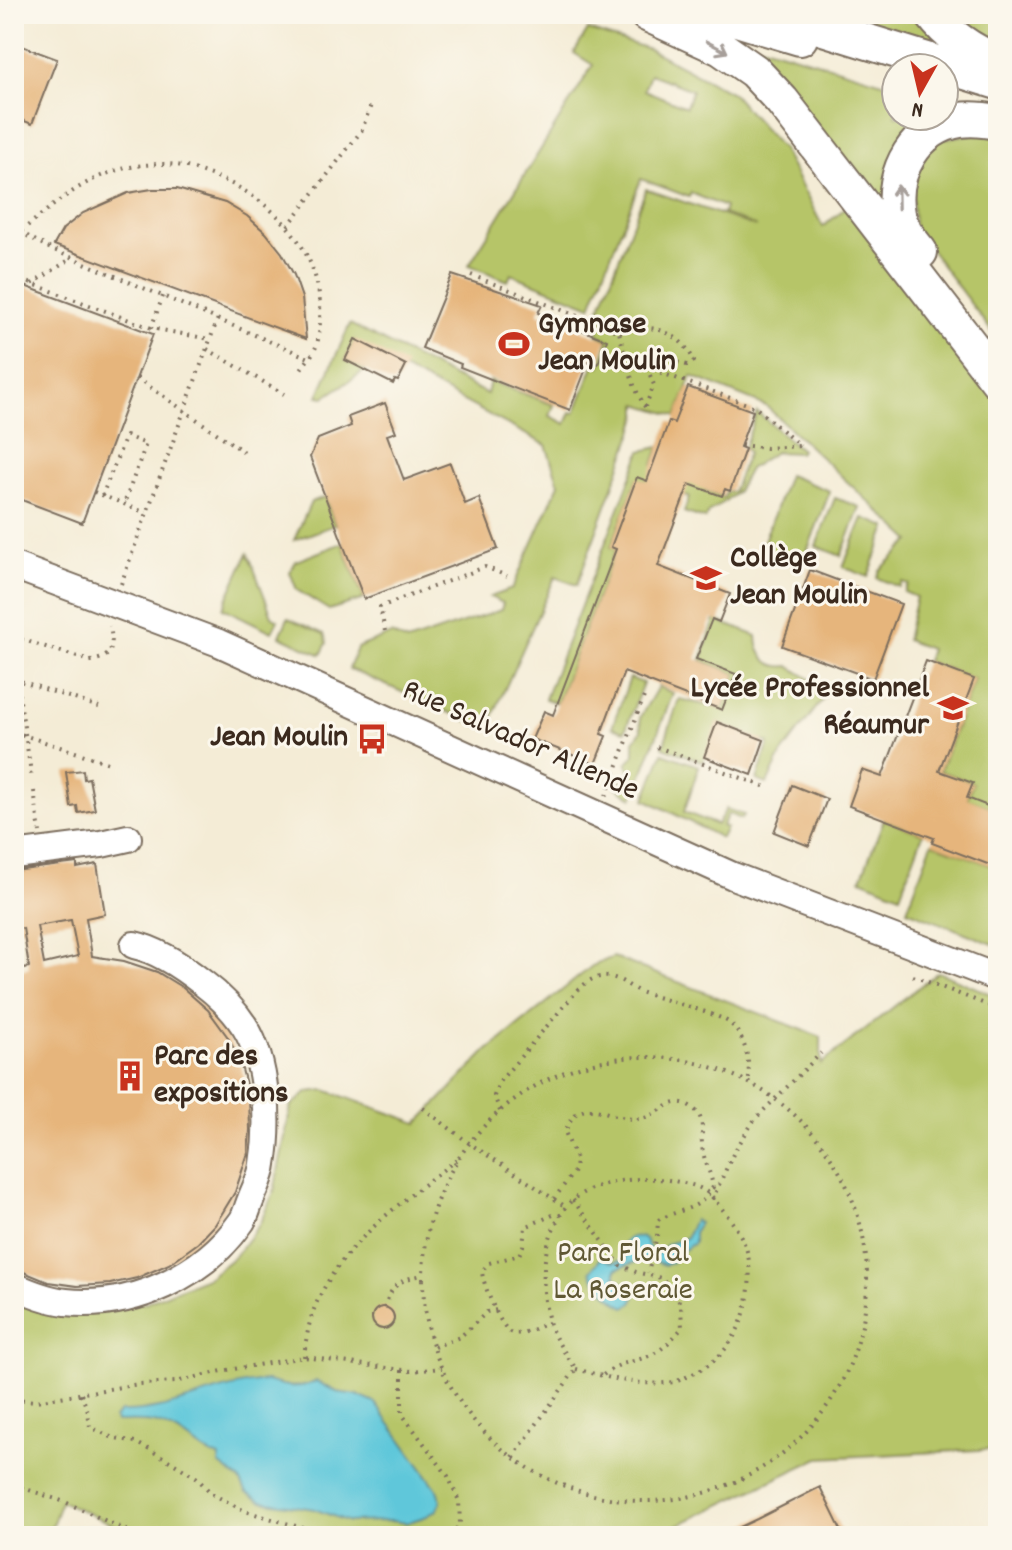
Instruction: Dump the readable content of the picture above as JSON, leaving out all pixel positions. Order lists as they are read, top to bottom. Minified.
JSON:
{"streets":{"street":["Rue Salvador Allende"]},"parks":["Parc Floral La Roseraie"],"places":{"sports":["Gymnase Jean Moulin"],"school or university":["Collège Jean Moulin","Lycée Professionnel Réaumur"],"bus stop":["Jean Moulin"],"building":["Parc des expositions"]},"north":"bottom"}
